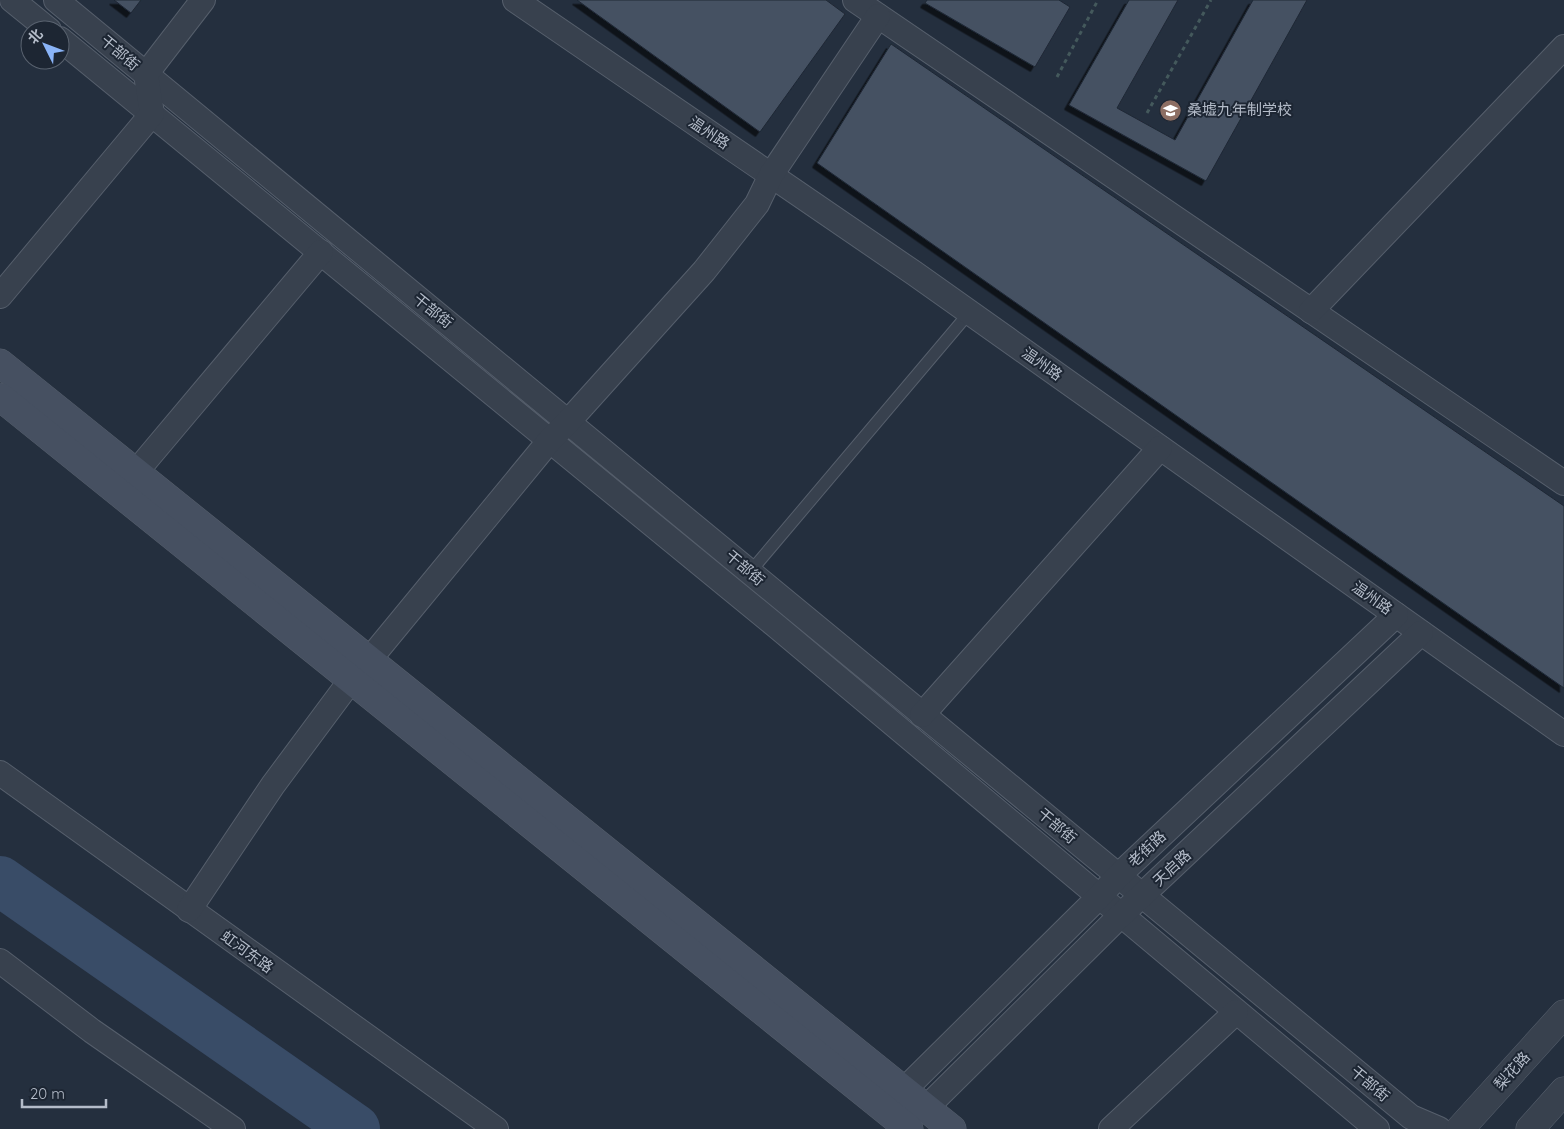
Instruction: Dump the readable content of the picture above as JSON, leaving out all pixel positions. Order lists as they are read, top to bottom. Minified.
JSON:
{"streets":{"street":["干部街","温州路","老街路","天启路","虹河东路","梨花路"]},"crossings":[["干部街","老街路"],["干部街","天启路"],["温州路","老街路"],["温州路","天启路"]],"places":{"school or university":["桑墟九年制学校"]},"scale_bar":"20 m","north":"top left"}
